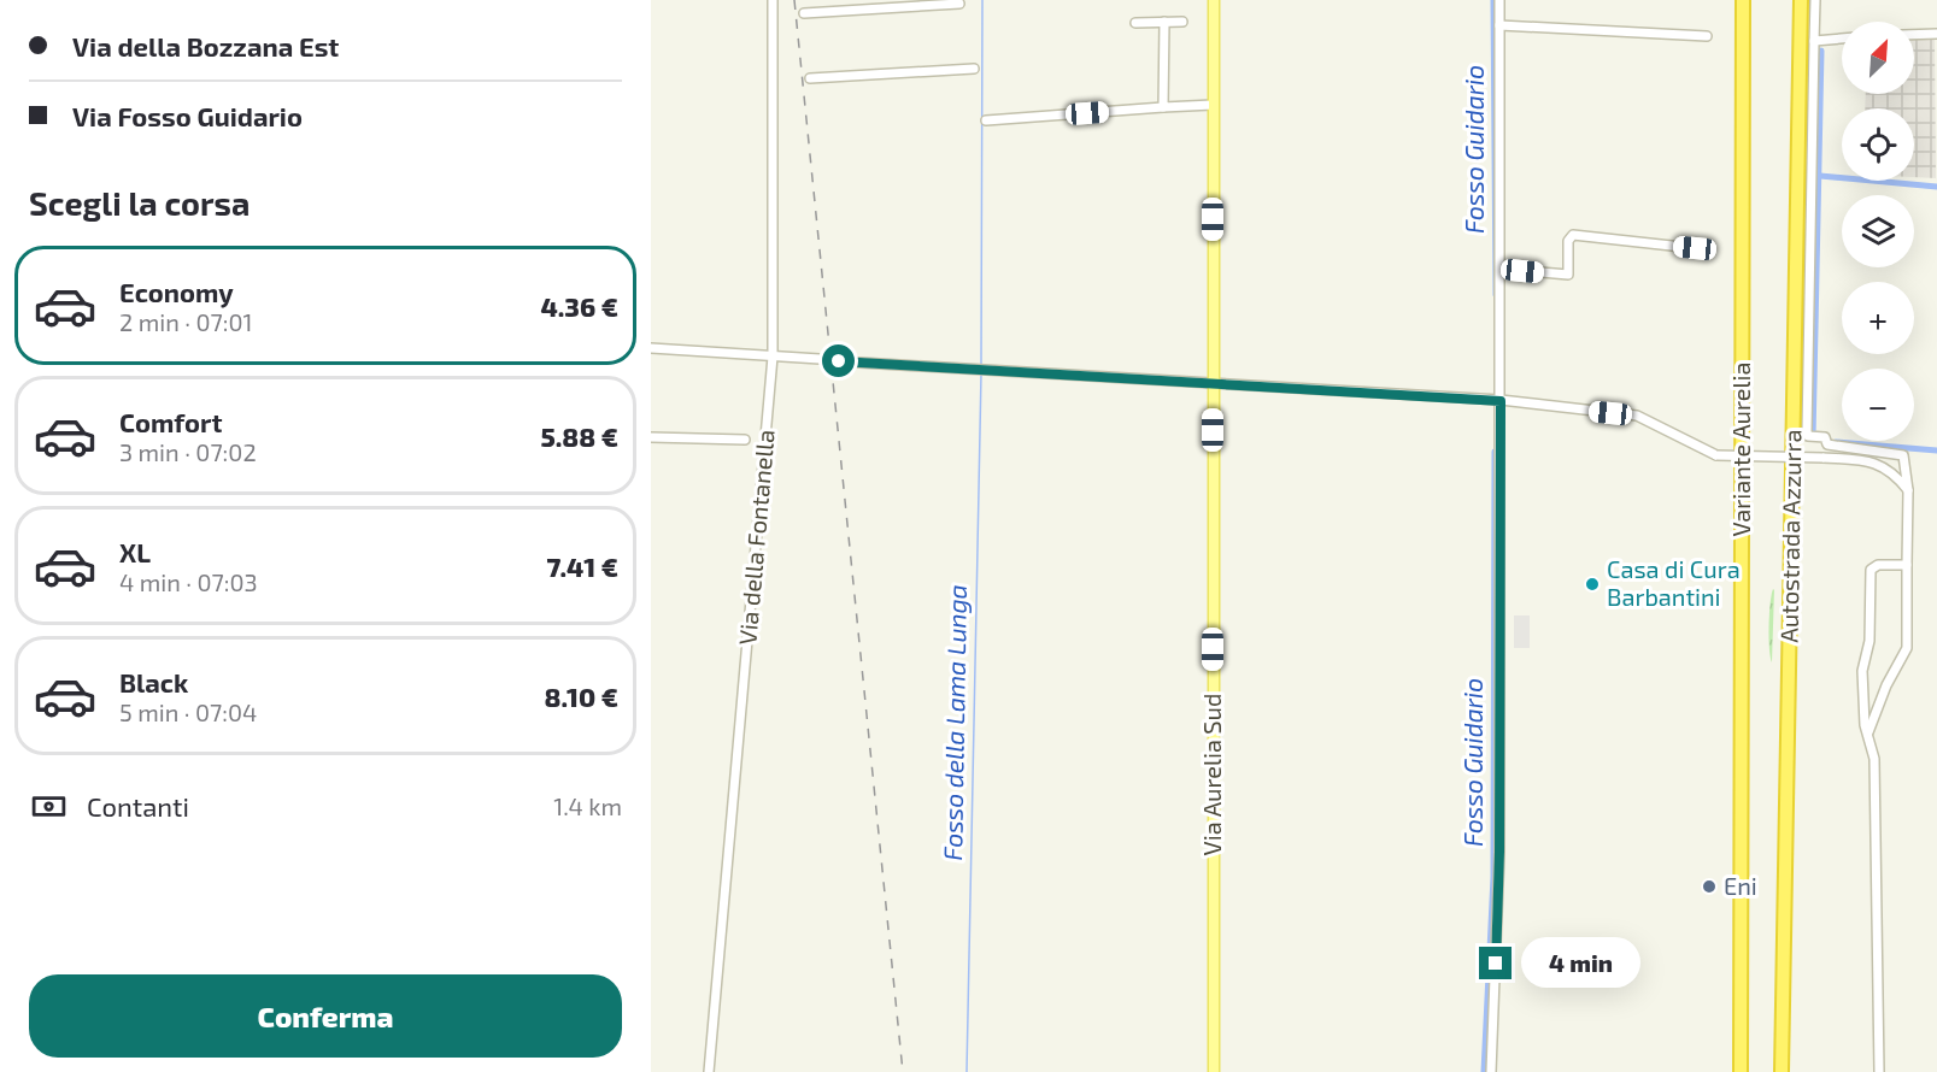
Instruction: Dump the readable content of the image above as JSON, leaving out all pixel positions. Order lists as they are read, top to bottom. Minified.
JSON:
{"streets":{"highway":["Variante Aurelia","Autostrada Azzurra"],"main road":["Via Aurelia Sud"],"street":["Via della Fontanella"]},"water":["Fosso Guidario","Fosso della Lama Lunga"],"places":["Casa di Cura Barbantini","Eni"],"north":"top right","page":{"banner":["Via della Bozzana Est","Via Fosso Guidario"],"map_buttons":["+","−"],"heading":"Scegli la corsa","list":[{"name":"Economy","note":"2 min · 07:01","value":"4.36 €"},{"name":"Comfort","note":"3 min · 07:02","value":"5.88 €"},{"name":"XL","note":"4 min · 07:03","value":"7.41 €"},{"name":"Black","note":"5 min · 07:04","value":"8.10 €"}],"pay":["Contanti","1.4 km"],"bubble":"4 min","buttons":"Conferma"}}
